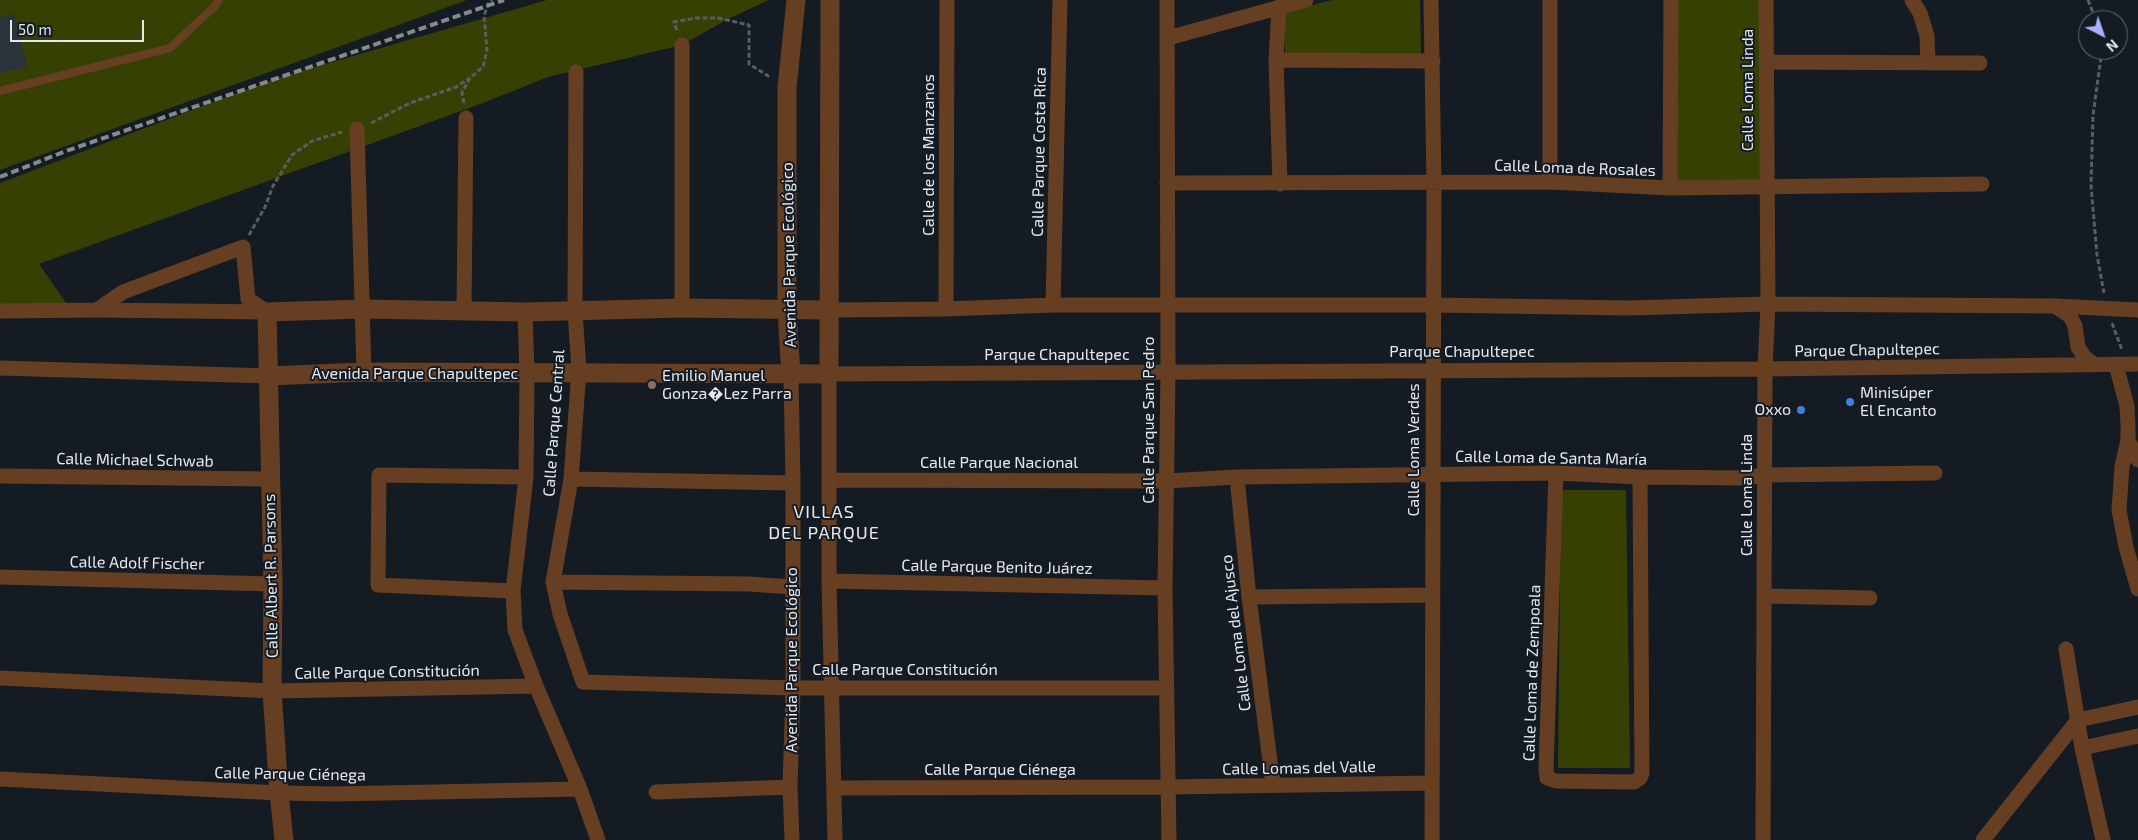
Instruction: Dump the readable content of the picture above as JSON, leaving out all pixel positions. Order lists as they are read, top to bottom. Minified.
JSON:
{"streets":{"street":["Calle Loma Linda","Calle Parque Costa Rica","Calle de los Manzanos","Calle Loma de Rosales","Avenida Parque Ecológico","Parque Chapultepec","Avenida Parque Chapultepec","Calle Parque San Pedro","Calle Parque Central","Calle Loma Verdes","Calle Loma de Santa María","Calle Michael Schwab","Calle Parque Nacional","Calle Adolf Fischer","Calle Parque Benito Juárez","Calle Albert R. Parsons","Calle Loma del Ajusco","Calle Parque Constitución","Calle Loma de Zempoala","Calle Lomas del Valle","Calle Parque Ciénega"]},"crossings":[["Calle Loma Linda","Calle Loma de Rosales"],["Calle Loma Linda","Parque Chapultepec"],["Calle Loma Linda","Calle Loma de Santa María"],["Calle Loma de Rosales","Calle Parque San Pedro"],["Calle Loma de Rosales","Calle Loma Verdes"],["Avenida Parque Ecológico","Avenida Parque Chapultepec"],["Avenida Parque Ecológico","Calle Parque Constitución"],["Parque Chapultepec","Avenida Parque Chapultepec"],["Parque Chapultepec","Calle Parque San Pedro"],["Parque Chapultepec","Calle Loma Verdes"],["Avenida Parque Chapultepec","Calle Parque Central"],["Avenida Parque Chapultepec","Calle Albert R. Parsons"],["Calle Parque San Pedro","Calle Loma de Santa María"],["Calle Parque San Pedro","Calle Parque Nacional"],["Calle Parque San Pedro","Calle Parque Benito Juárez"],["Calle Parque San Pedro","Calle Parque Constitución"],["Calle Parque San Pedro","Calle Lomas del Valle"],["Calle Parque San Pedro","Calle Parque Ciénega"],["Calle Parque Central","Calle Parque Constitución"],["Calle Parque Central","Calle Parque Ciénega"],["Calle Loma Verdes","Calle Loma de Santa María"],["Calle Loma Verdes","Calle Lomas del Valle"],["Calle Loma de Santa María","Calle Parque Nacional"],["Calle Loma de Santa María","Calle Loma del Ajusco"],["Calle Loma de Santa María","Calle Loma de Zempoala"],["Calle Michael Schwab","Calle Albert R. Parsons"],["Calle Adolf Fischer","Calle Albert R. Parsons"],["Calle Albert R. Parsons","Calle Parque Constitución"],["Calle Albert R. Parsons","Calle Parque Ciénega"],["Calle Loma del Ajusco","Calle Lomas del Valle"],["Calle Lomas del Valle","Calle Parque Ciénega"]],"districts":["VILLAS DEL PARQUE"],"places":["Emilio Manuel Gonza�Lez Parra","Minisúper El Encanto","Oxxo"],"scale_bar":"50 m","north":"bottom right"}
